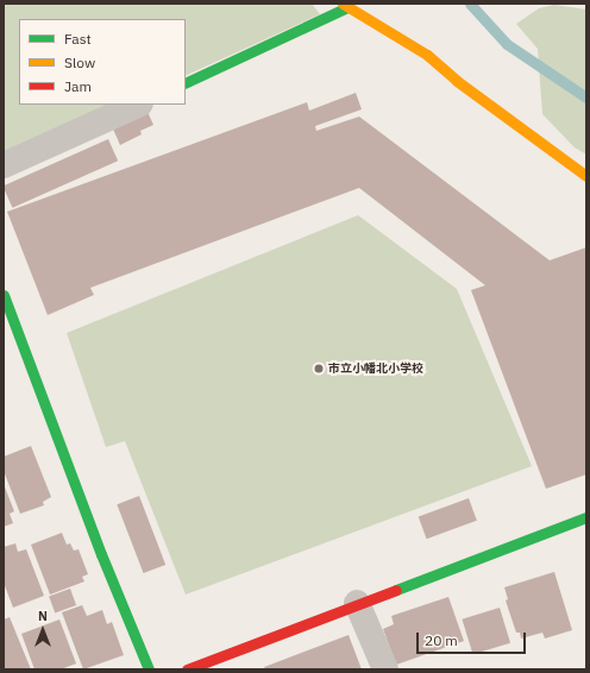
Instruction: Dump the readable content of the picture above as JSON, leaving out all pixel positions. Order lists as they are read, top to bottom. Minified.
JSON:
{"places":["市立小幡北小学校"],"legend":["Fast","Slow","Jam"],"scale_bar":"20 m","north":"top"}
